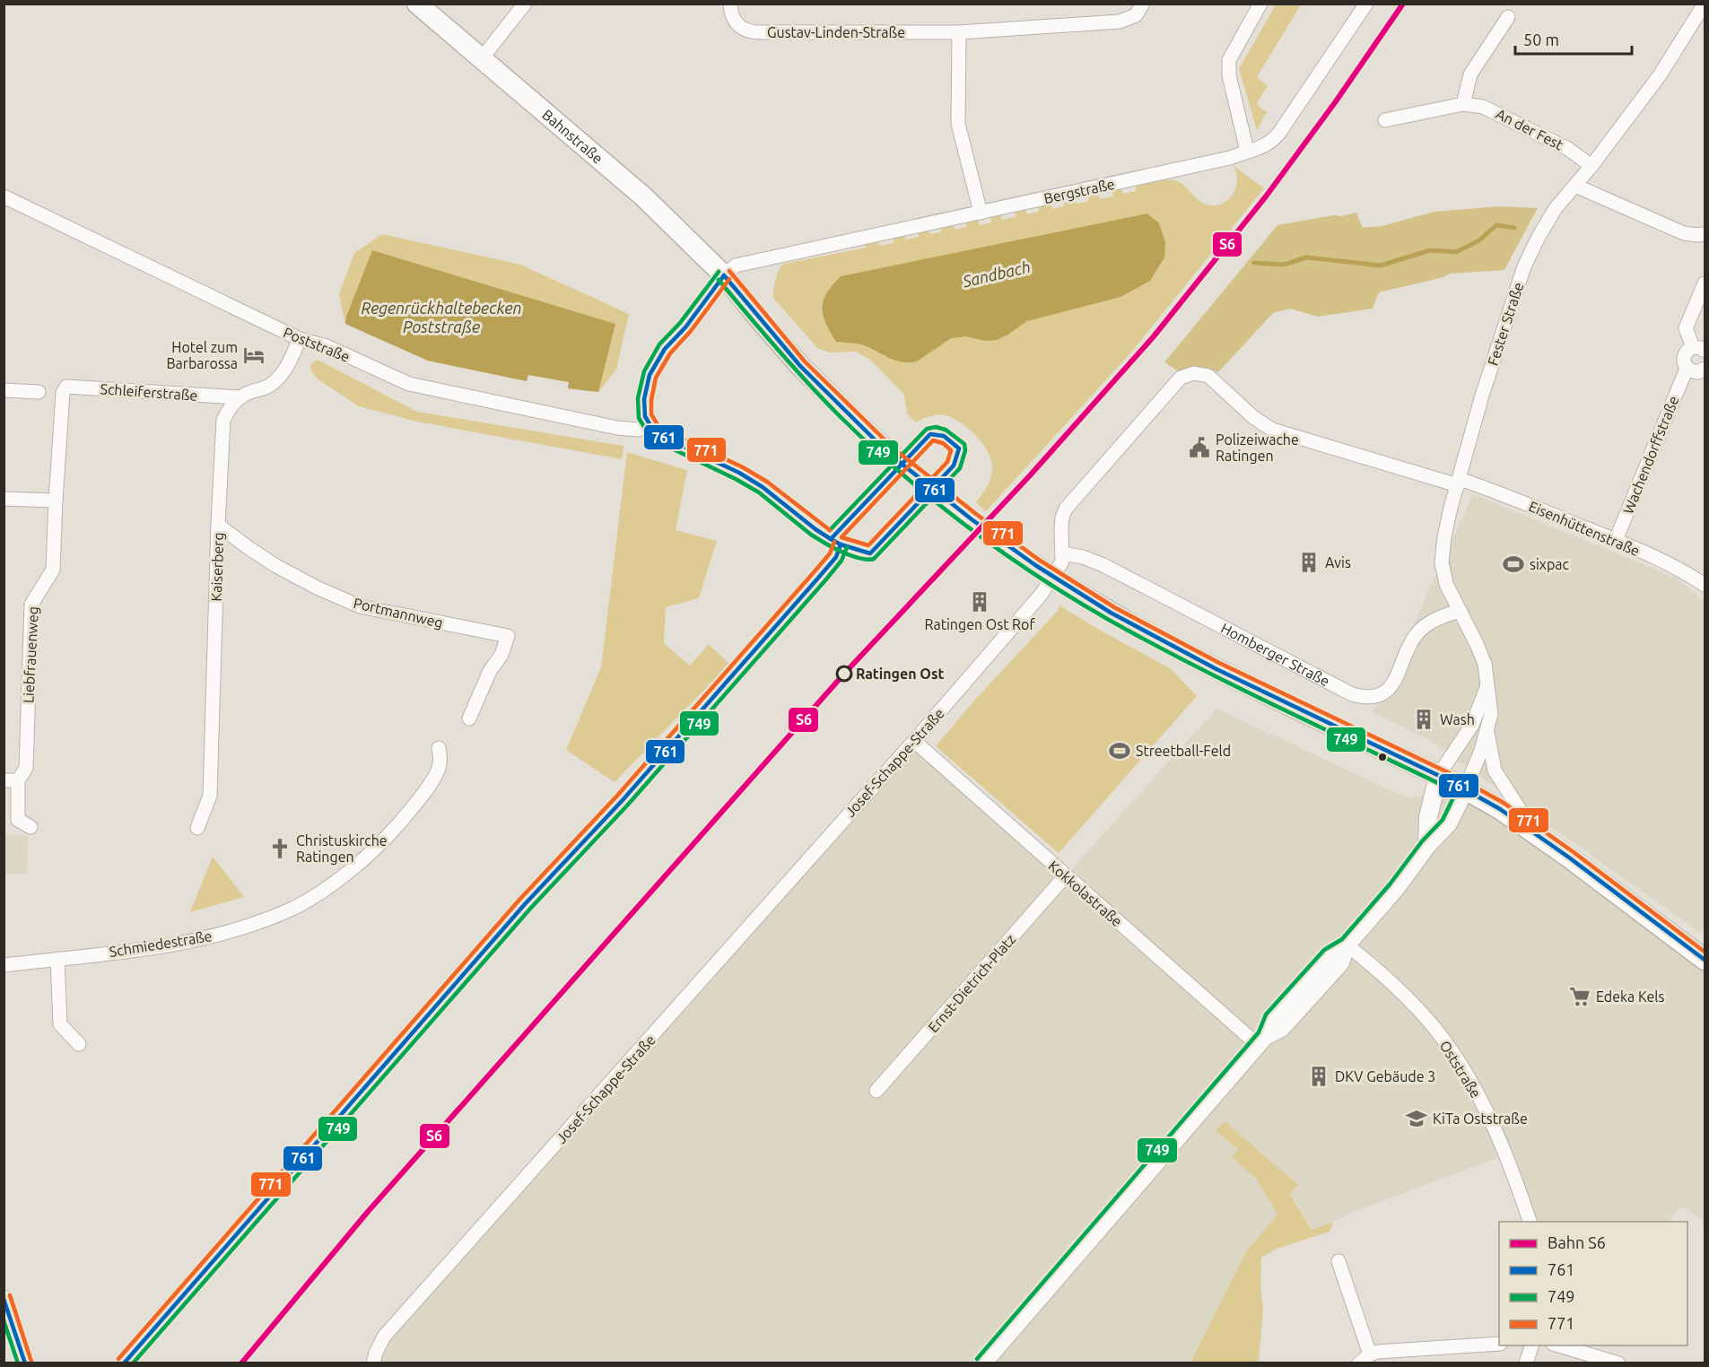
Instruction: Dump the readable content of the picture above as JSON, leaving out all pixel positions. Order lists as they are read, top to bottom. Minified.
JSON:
{"streets":{"main road":["Bahnstraße"],"street":["Gustav-Linden-Straße","An der Fest","Bergstraße","Fester Straße","Poststraße","Schleiferstraße","Wachendorffstraße","Eisenhüttenstraße","Kaiserberg","Portmannweg","Liebfrauenweg","Homberger Straße","Josef-Schappe-Straße","Kokkolastraße","Schmiedestraße","Ernst-Dietrich-Platz","Oststraße"]},"crossings":[["An der Fest","Fester Straße"],["Bahnstraße","Bergstraße"],["Fester Straße","Eisenhüttenstraße"],["Fester Straße","Homberger Straße"],["Fester Straße","Josef-Schappe-Straße"],["Schleiferstraße","Kaiserberg"],["Schleiferstraße","Liebfrauenweg"],["Wachendorffstraße","Eisenhüttenstraße"],["Eisenhüttenstraße","Josef-Schappe-Straße"],["Kaiserberg","Portmannweg"],["Homberger Straße","Josef-Schappe-Straße"],["Josef-Schappe-Straße","Kokkolastraße"],["Kokkolastraße","Ernst-Dietrich-Platz"]],"water":["Sandbach","Regenrückhaltebecken Poststraße"],"places":{"hotel":["Hotel zum Barbarossa"],"public building":["Polizeiwache Ratingen"],"building":["Avis","Ratingen Ost Rof","Wash","DKV Gebäude 3"],"sports":["sixpac","Streetball-Feld"],"other":["Ratingen Ost"],"church":["Christuskirche Ratingen"],"supermarket":["Edeka Kels"],"school or university":["KiTa Oststraße"]},"lines":["rail line S6","transit line 771","transit line 749","transit line 761"],"legend":["Bahn S6","761","749","771"],"scale_bar":"50 m"}
